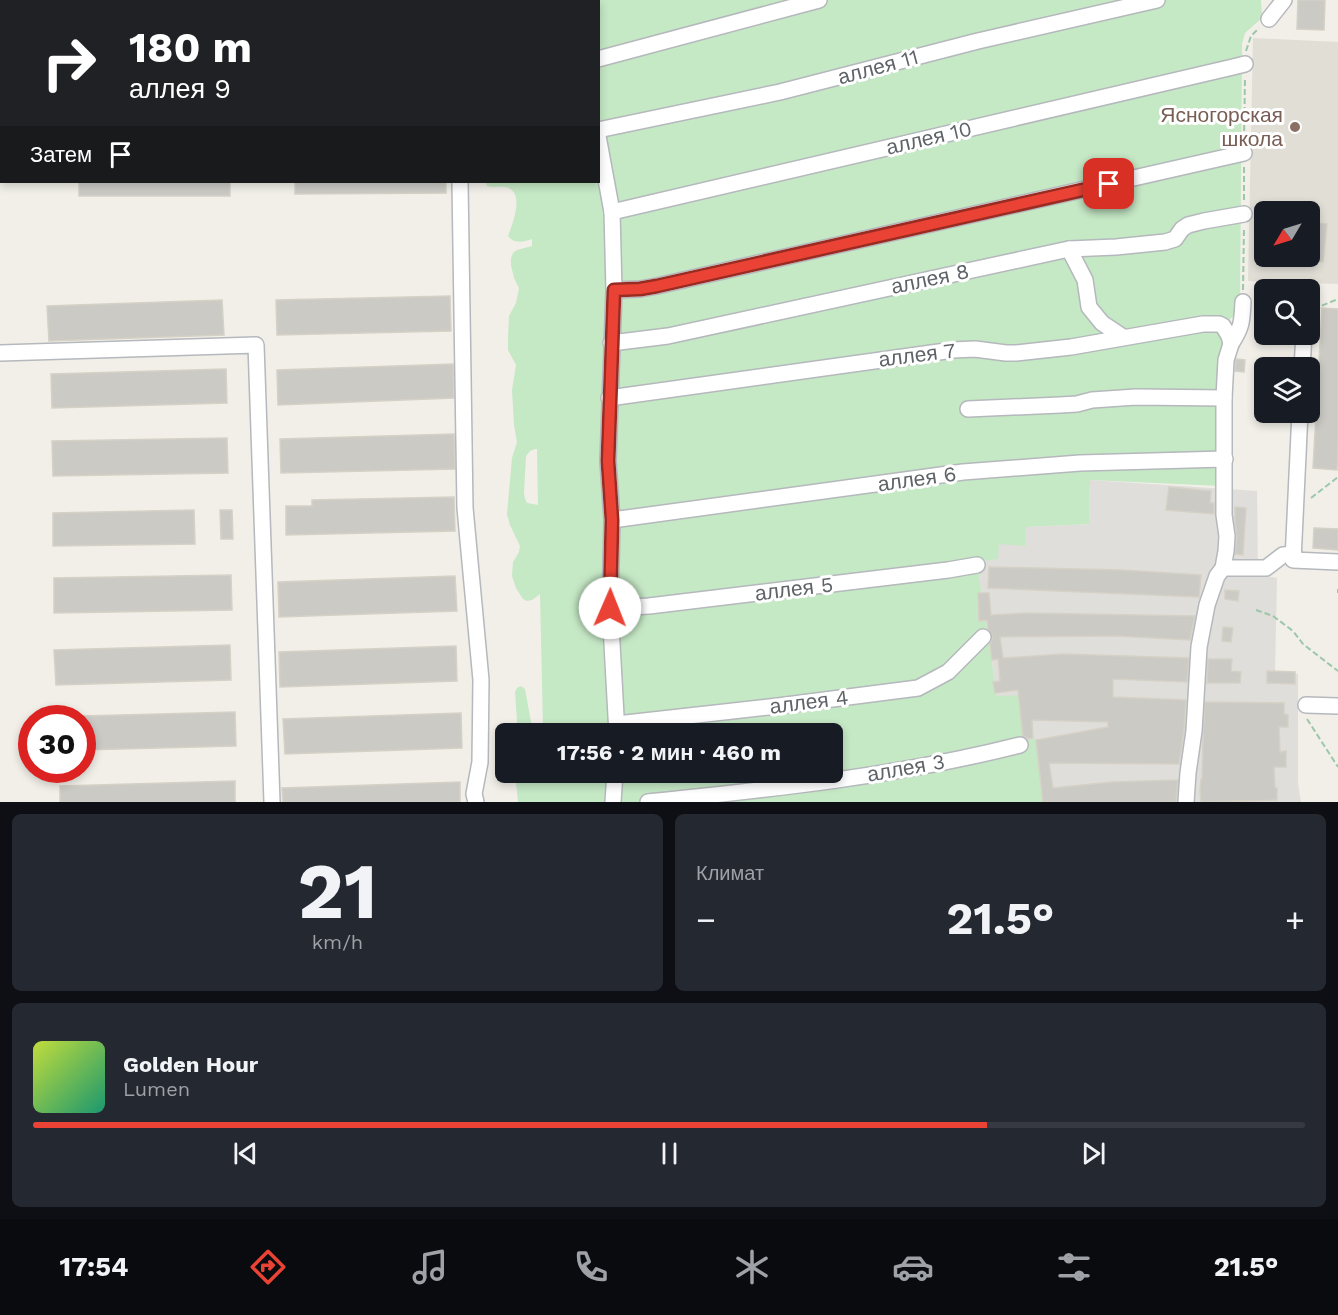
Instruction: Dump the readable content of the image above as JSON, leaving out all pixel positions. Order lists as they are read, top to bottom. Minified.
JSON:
{"streets":{"street":["аллея 11","аллея 10","аллея 8","аллея 7","аллея 6","аллея 5","аллея 4","аллея 3"]},"places":["Ясногорская школа"],"north":"bottom left","page":{"turn":["180 m","аллея 9"],"then":"Затем","limit":"30","trip":"17:56 · 2 мин · 460 m","tile":[["21","km/h"],"Климат"],"heat":["−","21.5°","+"],"song":["Golden Hour","Lumen"],"tabs":["17:54","21.5°"]}}
